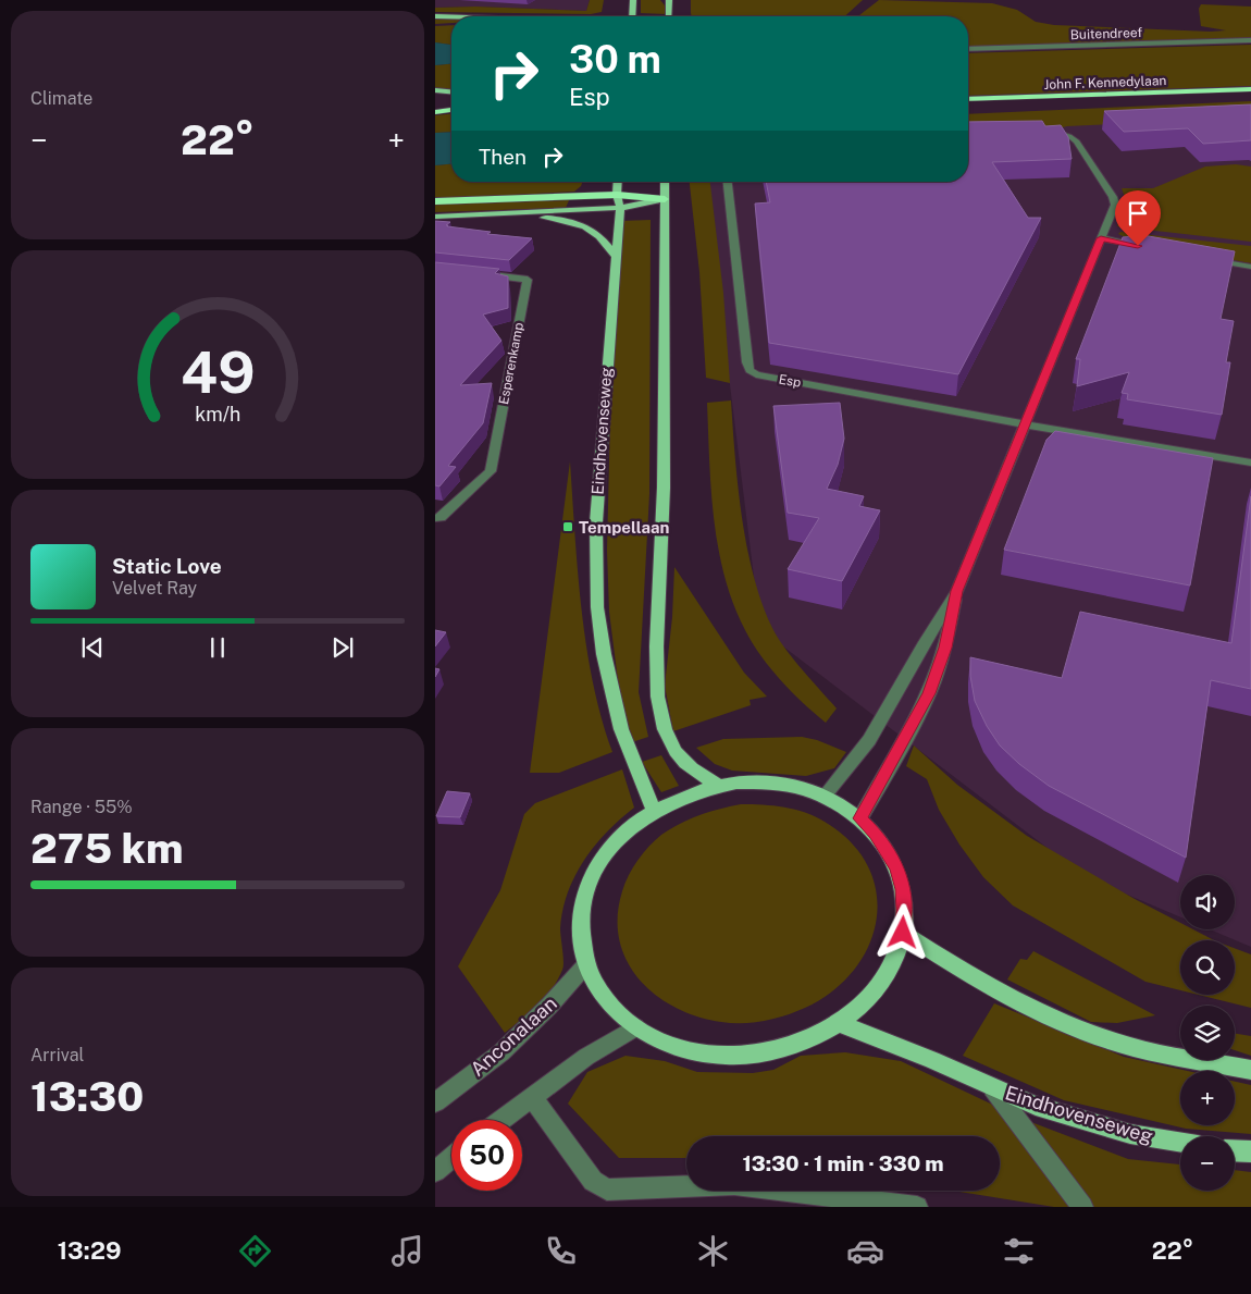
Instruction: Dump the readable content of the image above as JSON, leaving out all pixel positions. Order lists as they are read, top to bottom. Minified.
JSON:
{"streets":{"highway":["John F. Kennedylaan"],"main road":["Eindhovenseweg"],"street":["Buitendreef","Esperenkamp","Esp","Anconalaan"]},"places":{"transit":["Tempellaan"]},"page":{"tile":["Climate",["Range · 55%","275 km"],["Arrival","13:30"]],"turn":["30 m","Esp"],"heat":["−","22°","+"],"then":"Then","song":["Static Love","Velvet Ray"],"map_buttons":["+","−"],"limit":"50","trip":"13:30 · 1 min · 330 m","tabs":["13:29","22°"],"gauge":["49","km/h"]}}
